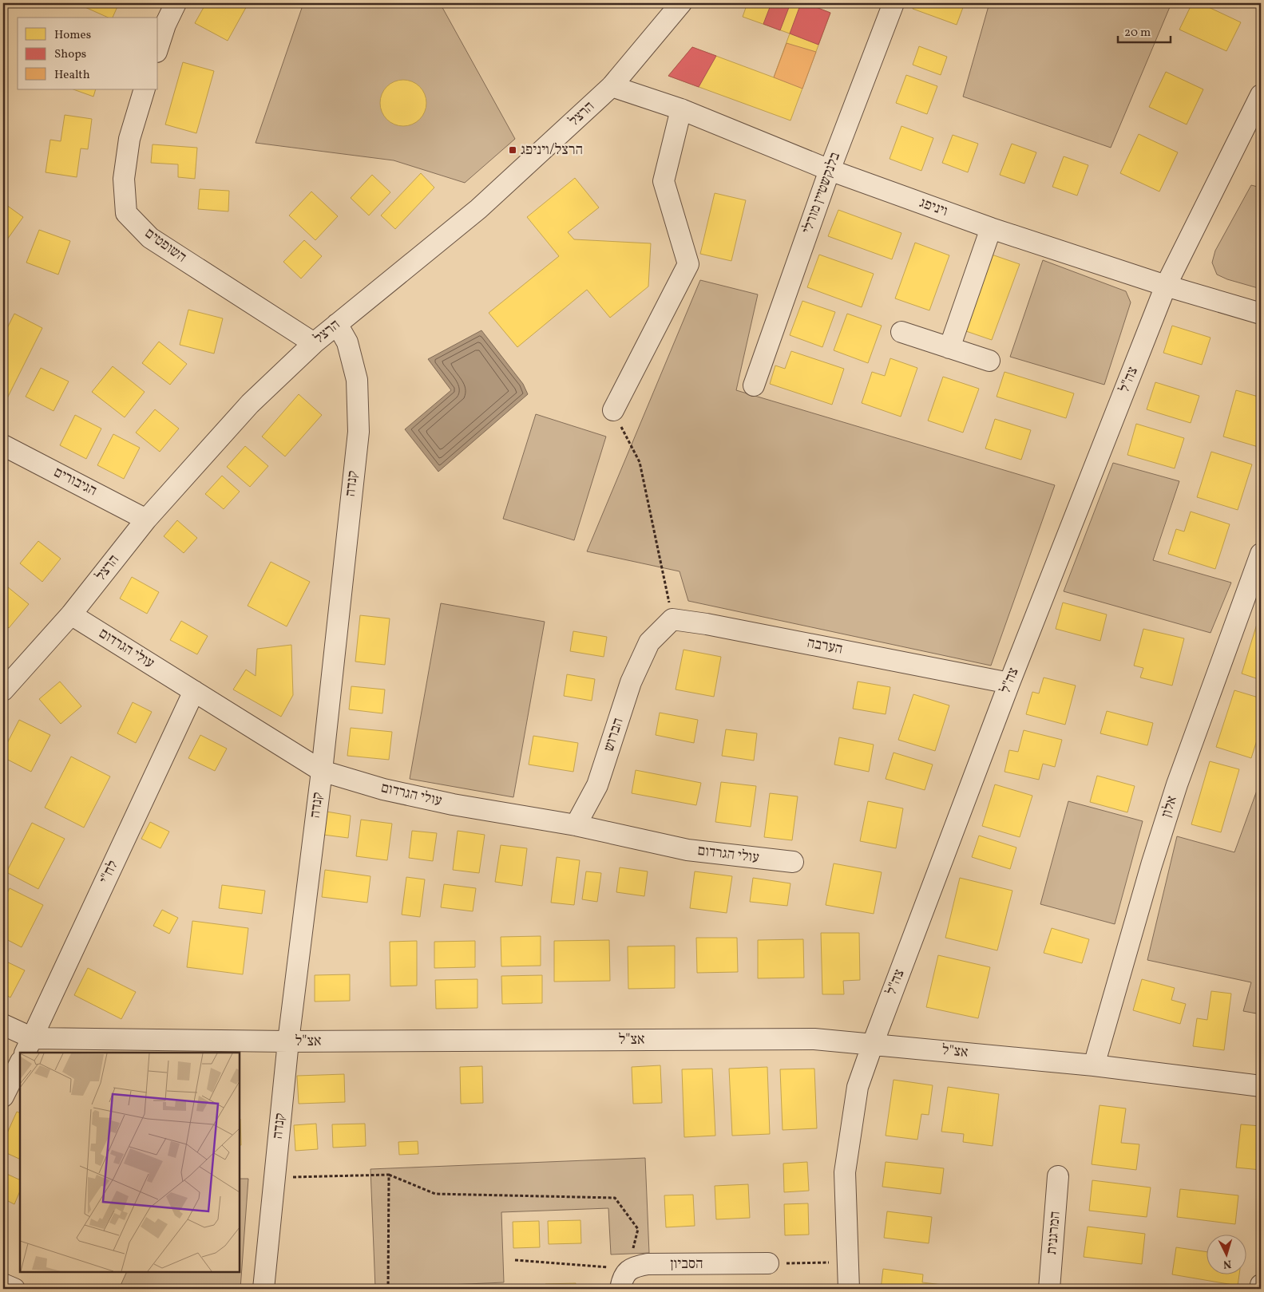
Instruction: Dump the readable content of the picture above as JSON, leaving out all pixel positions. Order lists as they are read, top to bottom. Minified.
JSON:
{"streets":{"street":["הרצל","בלנקשטיין מורלי","ויניפג","השופטים","צה\"ל","הגיבורים","קנדה","הערבה","עולי הגרדום","הברוש","אלון","לח\"י","אצ\"ל","המרגנית","הסביון"]},"crossings":[["הרצל","ויניפג"],["הרצל","השופטים"],["הרצל","הגיבורים"],["הרצל","קנדה"],["הרצל","עולי הגרדום"],["בלנקשטיין מורלי","ויניפג"],["ויניפג","צה\"ל"],["צה\"ל","הערבה"],["צה\"ל","אצ\"ל"],["קנדה","עולי הגרדום"],["קנדה","אצ\"ל"],["הערבה","הברוש"],["עולי הגרדום","הברוש"],["עולי הגרדום","לח\"י"],["אלון","אצ\"ל"],["לח\"י","אצ\"ל"]],"places":{"transit":["הרצל/ויניפג"]},"legend":["Homes","Shops","Health"],"scale_bar":"20 m","north":"bottom"}
